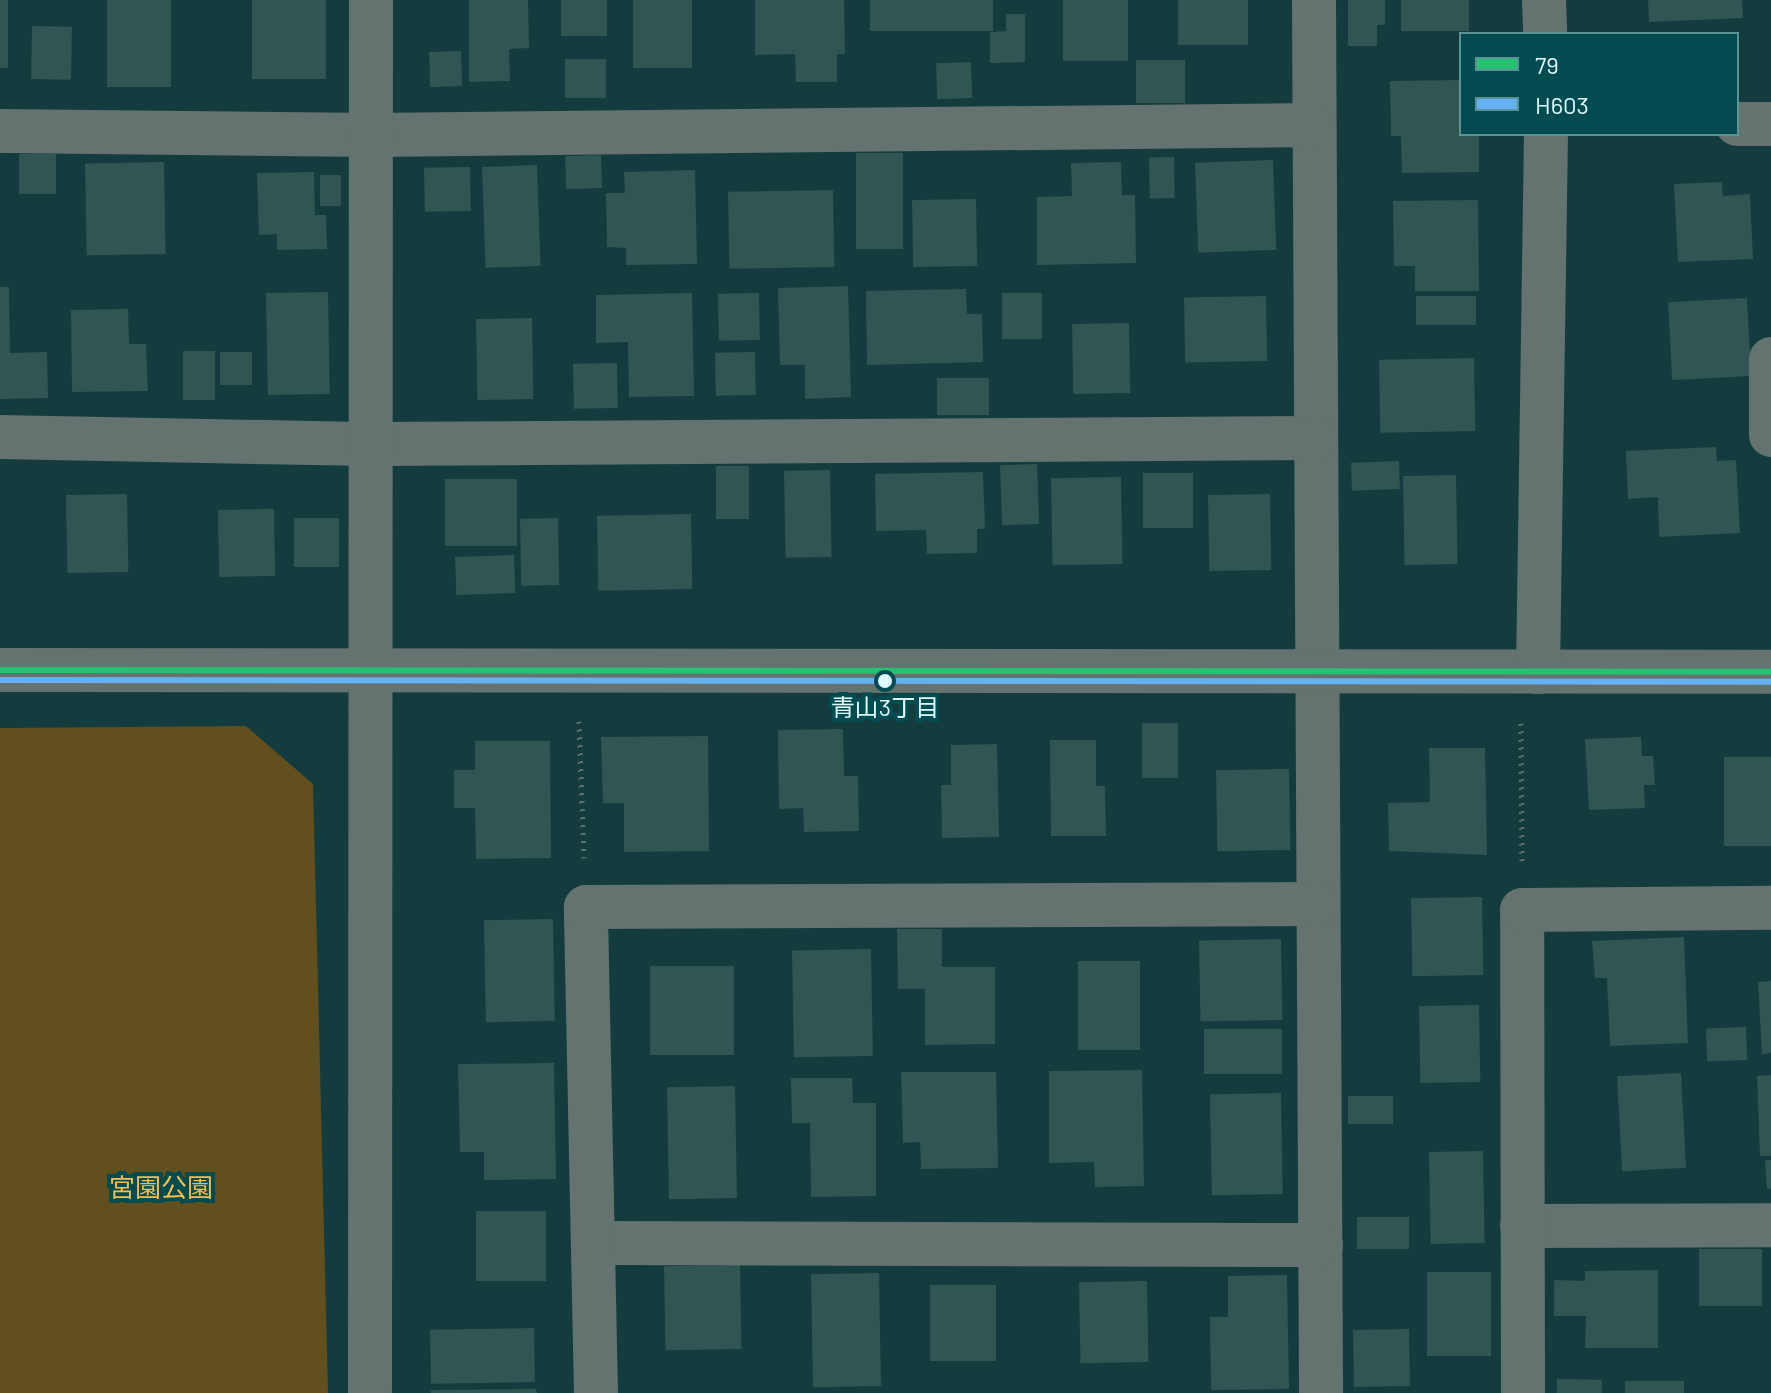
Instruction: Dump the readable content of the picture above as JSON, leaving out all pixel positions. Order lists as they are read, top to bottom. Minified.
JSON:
{"parks":["宮園公園"],"places":["青山3丁目"],"lines":["transit line 79","transit line H603"],"legend":["79","H603"]}
